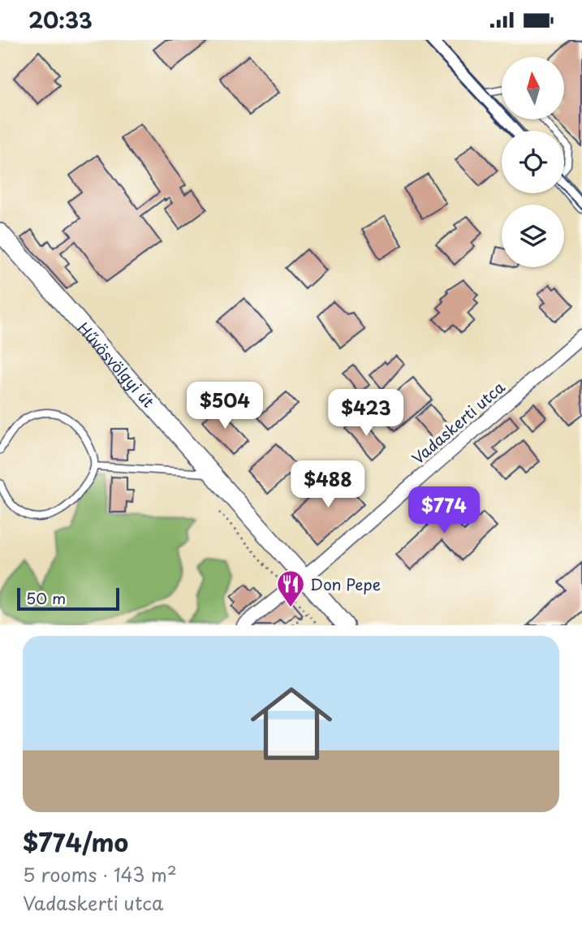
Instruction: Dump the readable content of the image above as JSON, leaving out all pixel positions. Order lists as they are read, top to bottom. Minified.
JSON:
{"streets":{"main road":["Hűvösvölgyi út"],"street":["Vadaskerti utca"]},"crossings":[["Hűvösvölgyi út","Vadaskerti utca"]],"places":{"restaurant":["Don Pepe"]},"scale_bar":"50 m","north":"top","page":{"status":"20:33","price":["$504","$423","$488","$774"],"scale":"50 m","list":[{"name":"$774/mo","note":"5 rooms · 143 m² · Vadaskerti utca"}]}}
